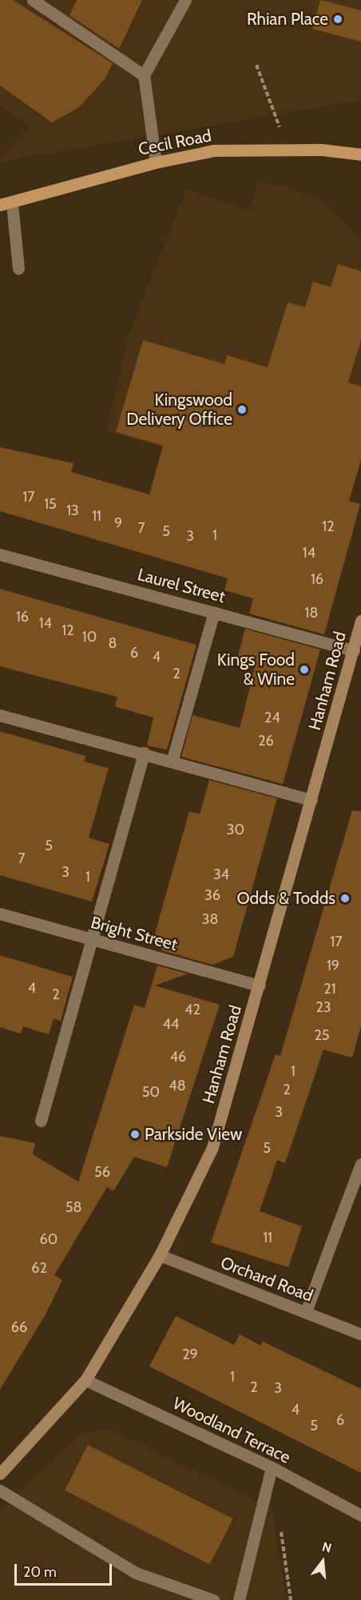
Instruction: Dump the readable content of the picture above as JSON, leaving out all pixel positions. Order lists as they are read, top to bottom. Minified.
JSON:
{"streets":{"main road":["Cecil Road","Hanham Road"],"street":["Laurel Street","Bright Street","Orchard Road","Woodland Terrace"]},"crossings":[["Laurel Street","Hanham Road"],["Hanham Road","Bright Street"],["Hanham Road","Orchard Road"],["Hanham Road","Woodland Terrace"]],"places":["Rhian Place","Kingswood Delivery Office","Kings Food & Wine","Odds & Todds","Parkside View"],"house_numbers":["17","15","13","11","9","12","7","5","1","3","14","16","18","16","14","12","10","8","6","4","2","24","26","30","5","7","3","34","1","36","38","17","19","4","21","2","23","42","44","25","46","1","48","2","50","3","5","56","58","11","60","62","66","29","1","2","3","4","6","5"],"scale_bar":"20 m","north":"top"}
